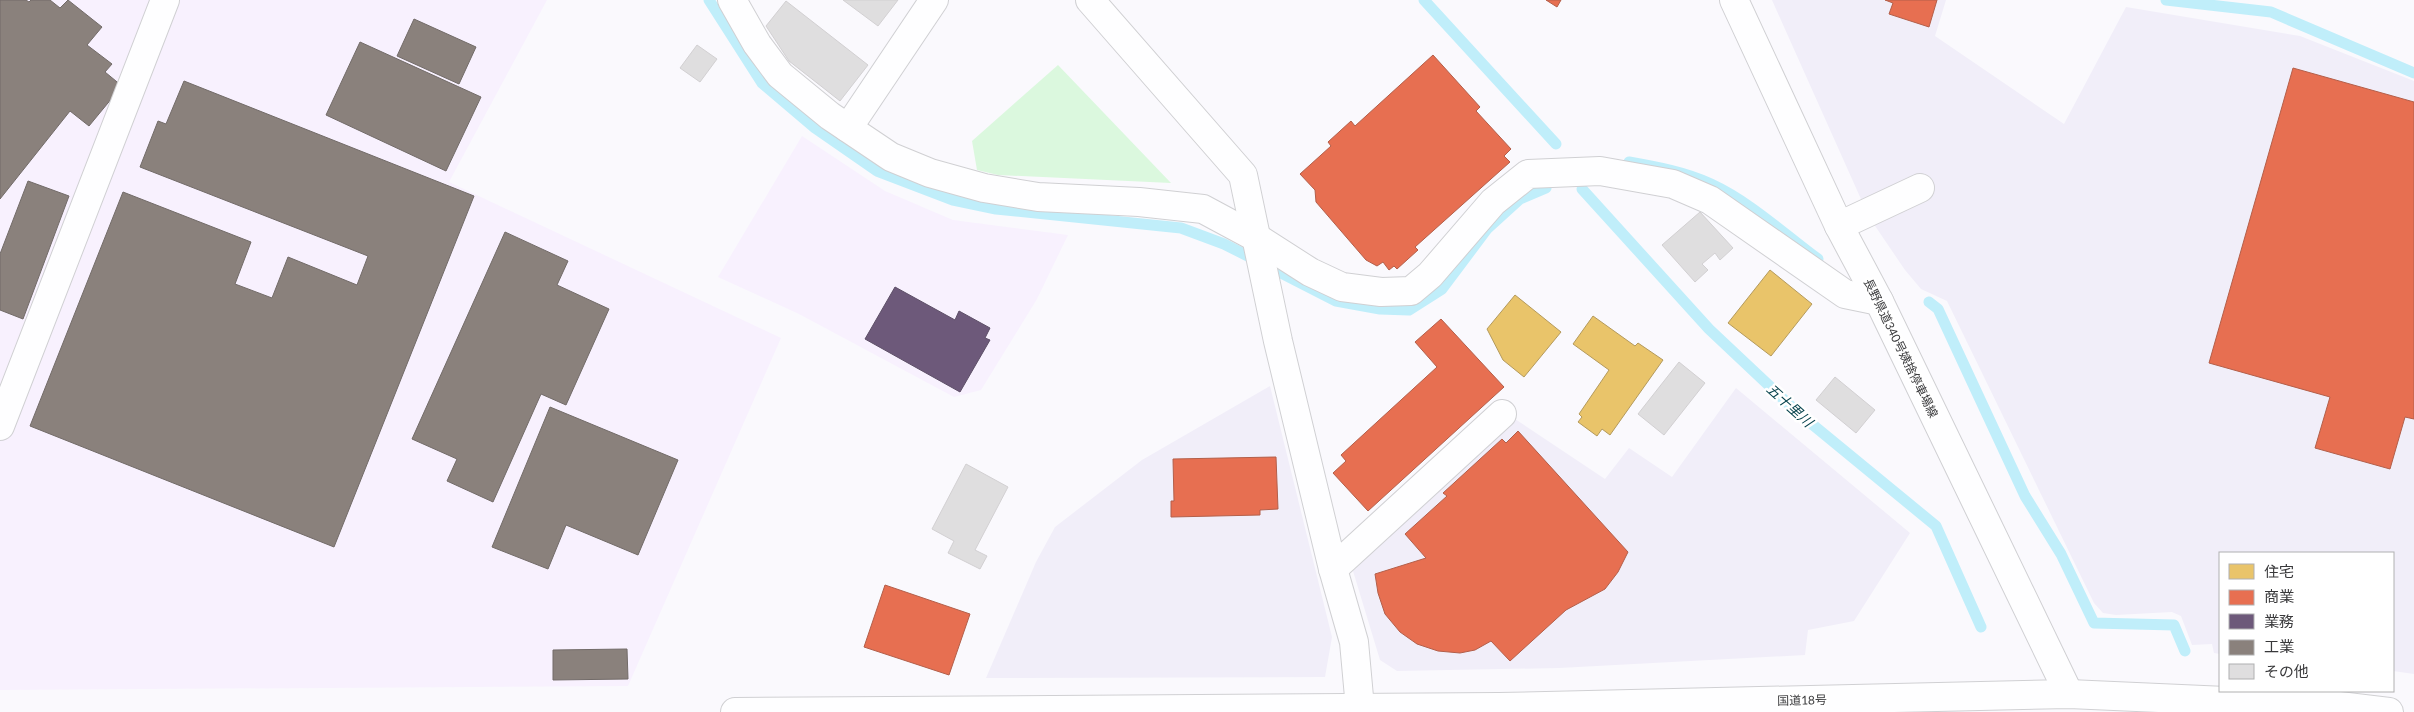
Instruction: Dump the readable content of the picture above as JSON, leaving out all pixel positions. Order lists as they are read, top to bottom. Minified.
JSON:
{"streets":{"main road":["長野県道340号姨捨停車場線","国道18号"]},"crossings":[["長野県道340号姨捨停車場線","国道18号"]],"water":["五十里川"],"legend":["住宅","商業","業務","工業","その他"]}
